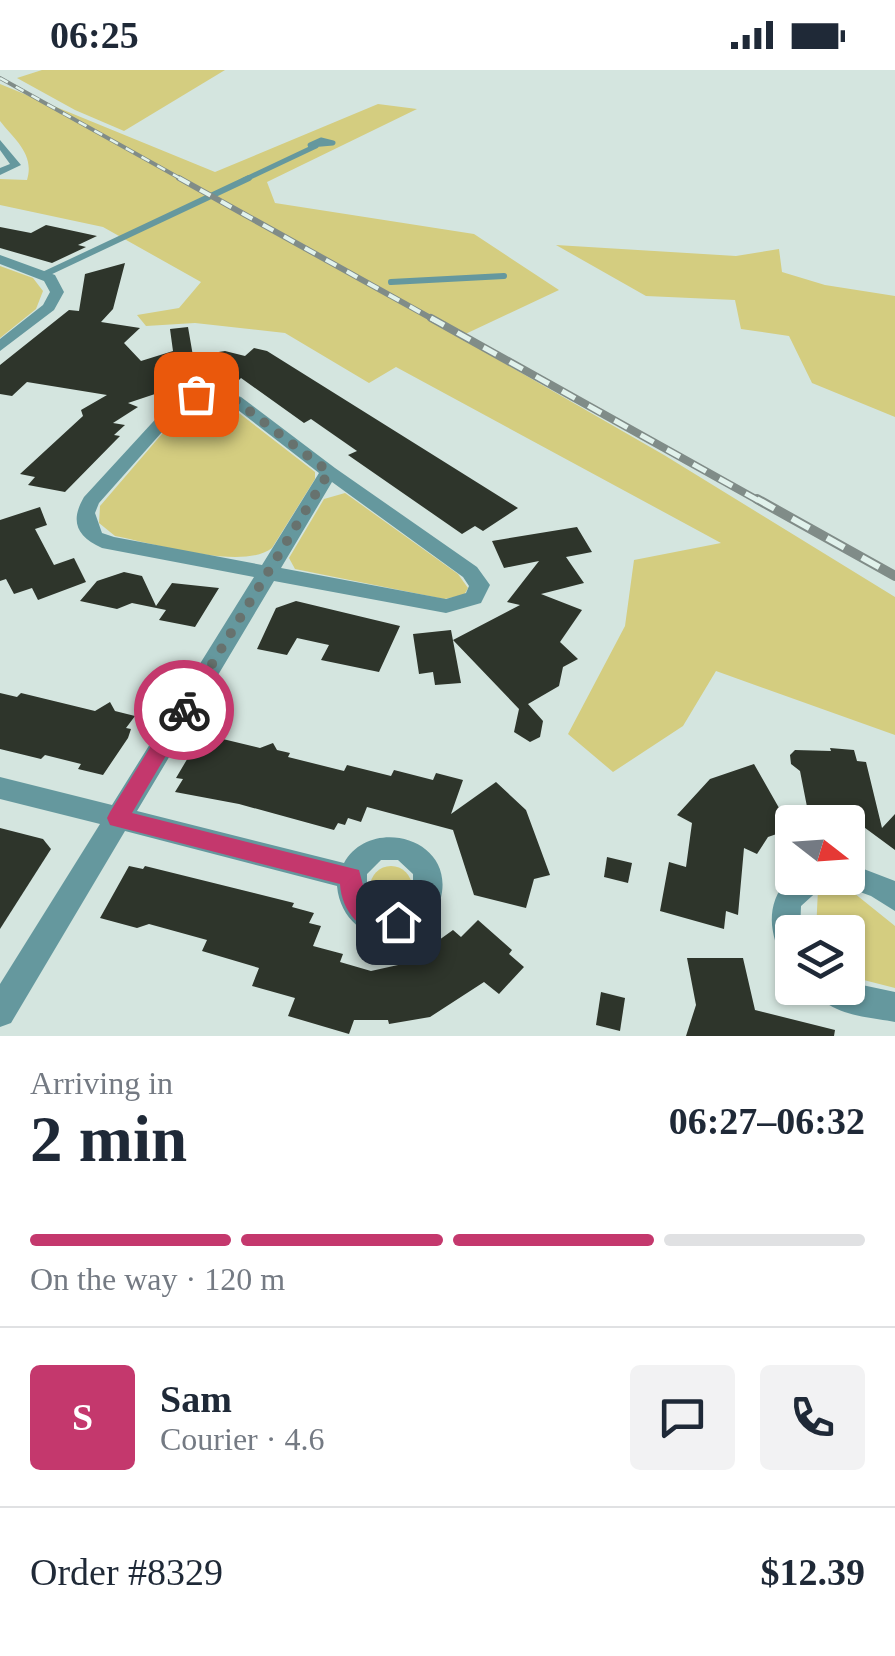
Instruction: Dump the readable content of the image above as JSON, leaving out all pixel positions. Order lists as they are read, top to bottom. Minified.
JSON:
{"north":"right","page":{"status":"06:25","heading":["2 min","Arriving in","06:27–06:32"],"panel":["Sam","Courier · 4.6","Order #8329","$12.39"],"bar":"On the way · 120 m","round":"S"}}
